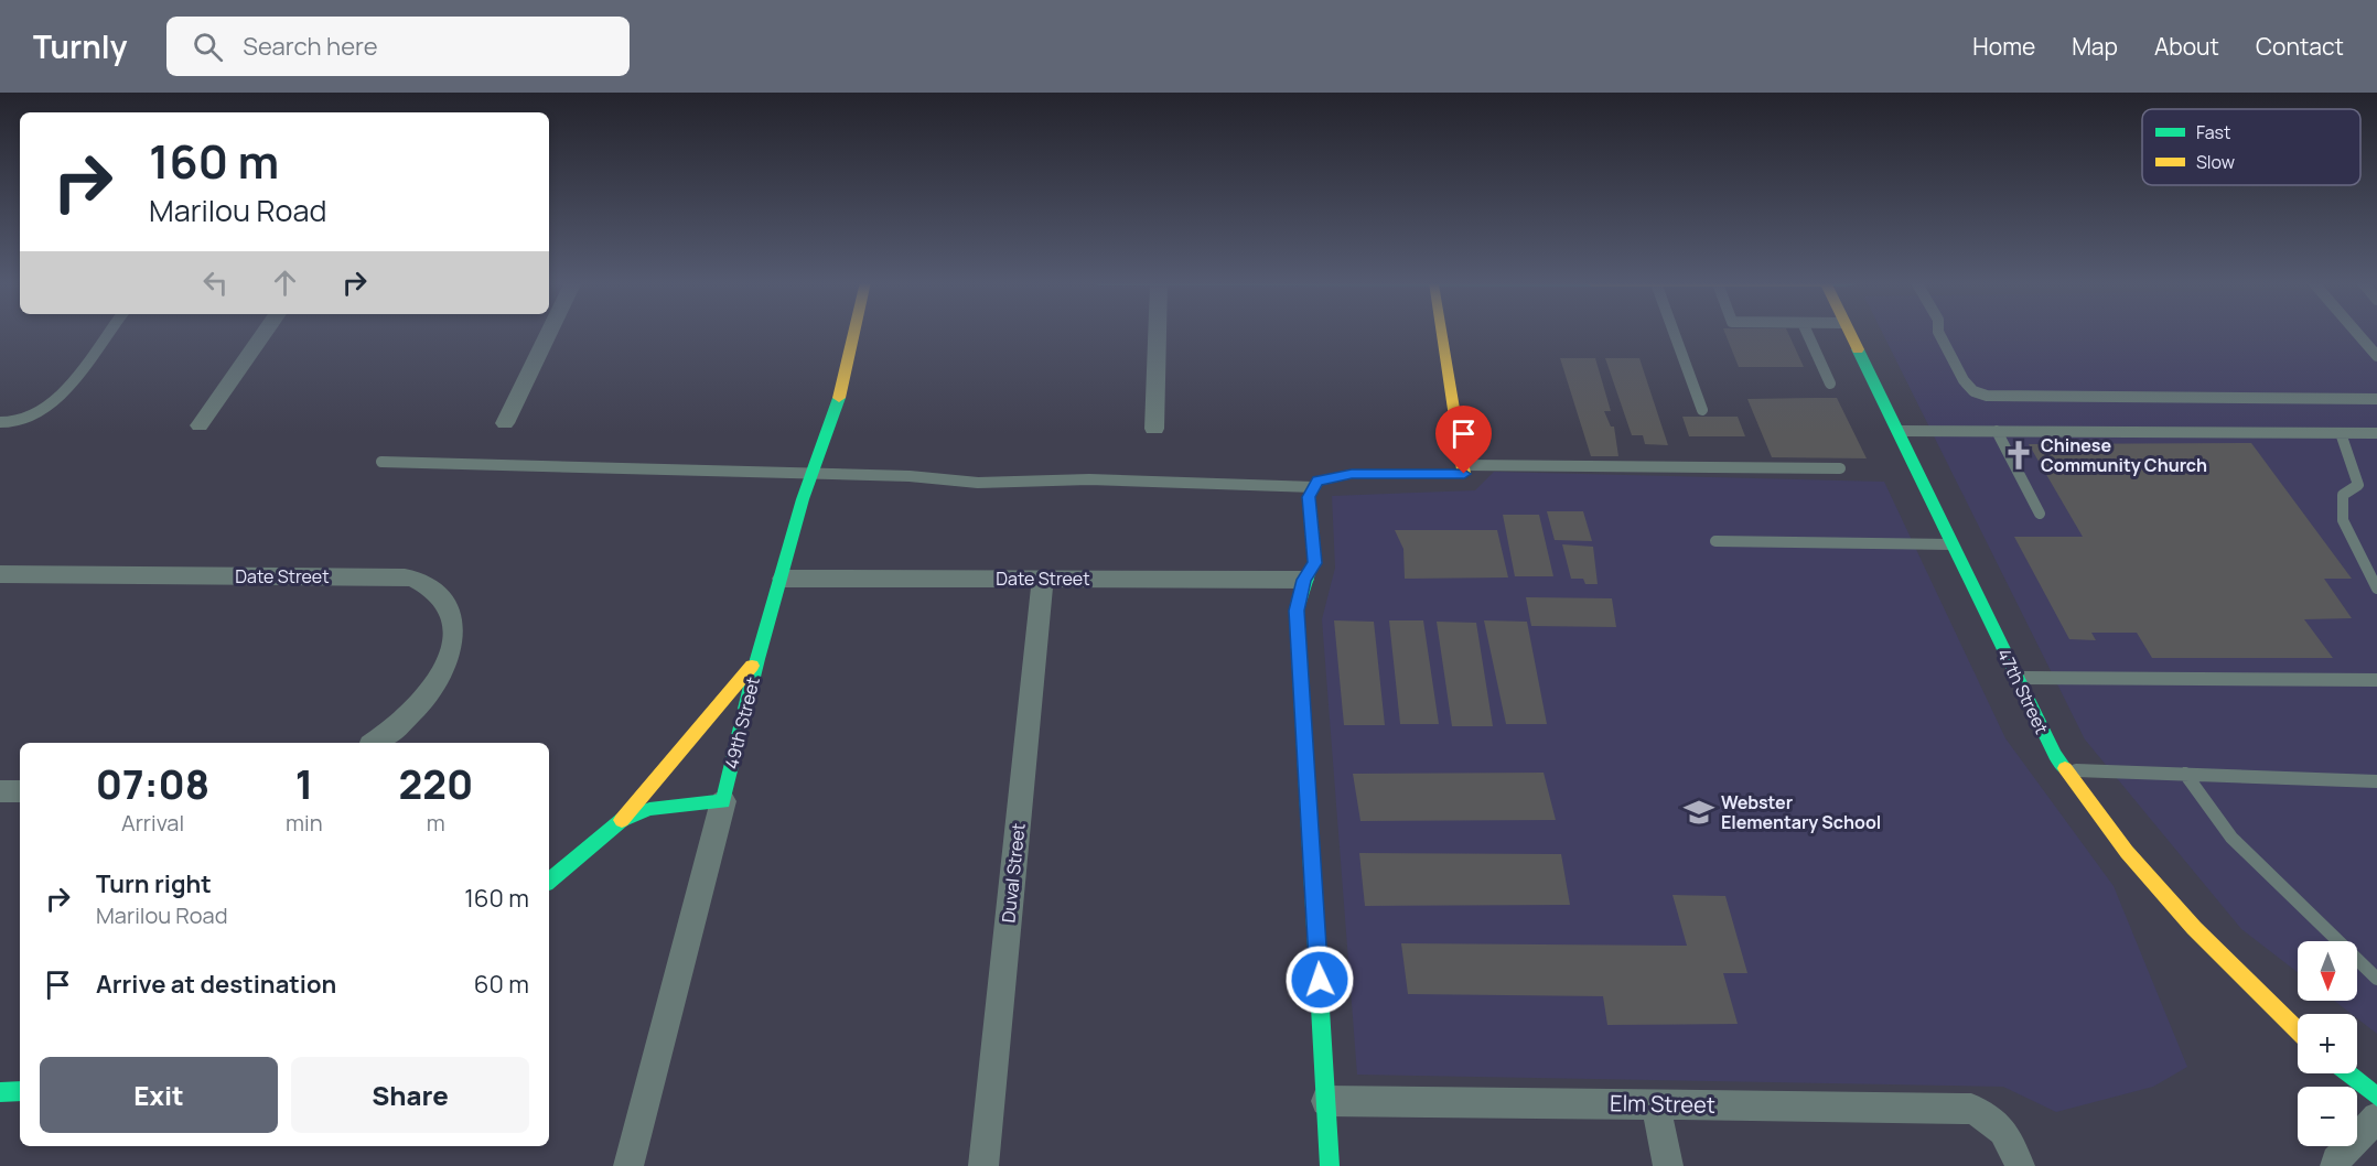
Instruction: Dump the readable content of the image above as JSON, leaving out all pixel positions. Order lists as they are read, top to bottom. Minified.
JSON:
{"streets":{"street":["Date Street","47th Street","49th Street","Duval Street","Elm Street"]},"crossings":[["Date Street","49th Street"],["Date Street","Duval Street"]],"places":{"church":["Chinese Community Church"],"school or university":["Webster Elementary School"]},"legend":["Fast","Slow"],"north":"bottom","page":{"header":"Turnly","search":"Search here","nav":["Home","Map","About","Contact"],"turn":["160 m","Marilou Road"],"eta":["07:08","Arrival","1","min","220","m"],"list":[{"name":"Turn right","note":"Marilou Road","value":"160 m"},{"name":"Arrive at destination","value":"60 m"}],"map_buttons":["+","−"],"buttons":["Exit","Share"]}}
